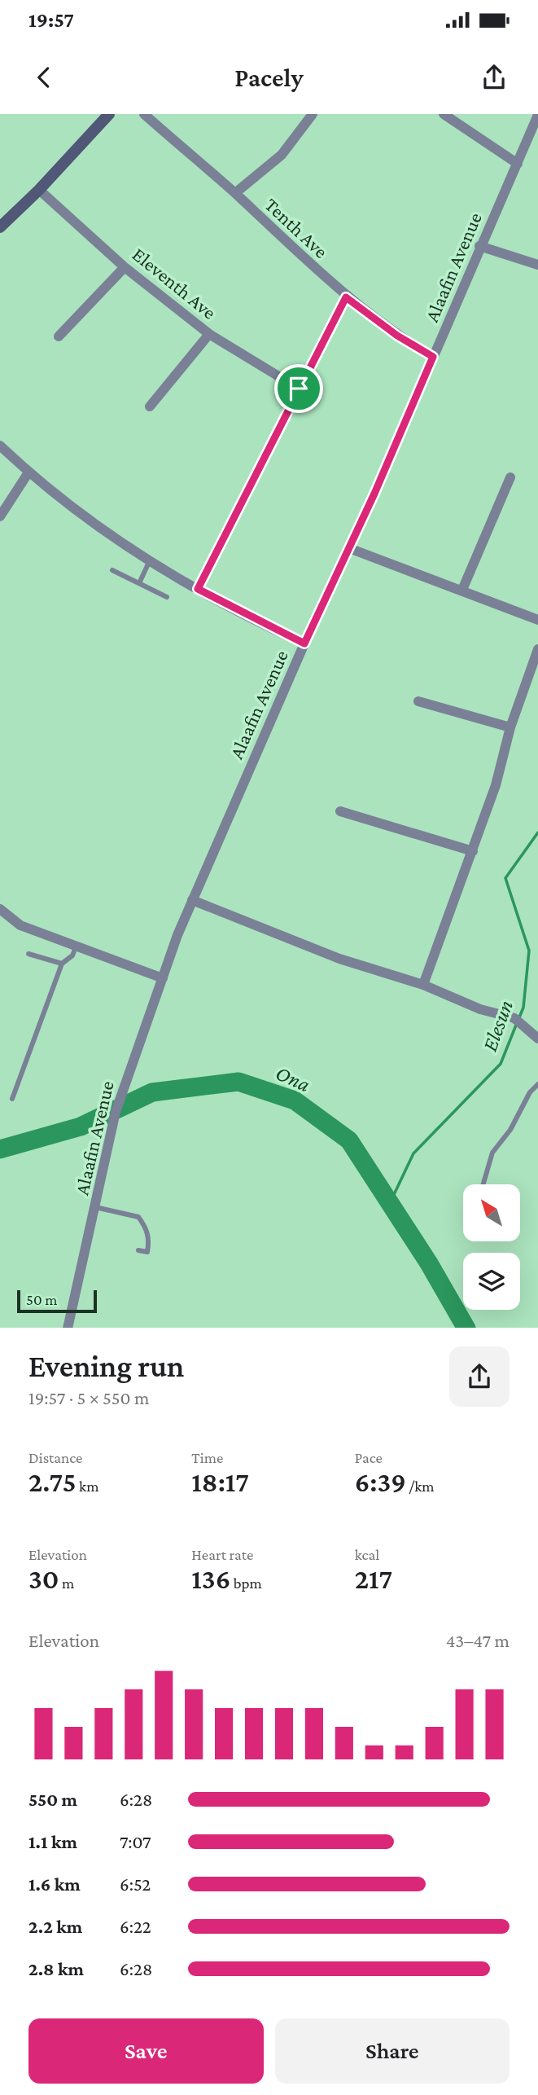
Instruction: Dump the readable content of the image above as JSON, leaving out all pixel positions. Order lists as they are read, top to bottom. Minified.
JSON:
{"streets":{"street":["Tenth Ave","Alaafin Avenue","Eleventh Ave"]},"crossings":[["Tenth Ave","Alaafin Avenue"]],"water":["Elesun","Ona"],"scale_bar":"50 m","north":"top left","page":{"status":"19:57","header":"Pacely","scale":"50 m","heading":["Evening run","19:57 · 5 × 550 m"],"stats":[["Distance","2.75 km"],["Time","18:17"],["Pace","6:39 /km"],["Elevation","30 m"],["Heart rate","136 bpm"],["kcal","217"]],"chart":["Elevation","43–47 m"],"list":[{"name":"550 m","note":"6:28"},{"name":"1.1 km","note":"7:07"},{"name":"1.6 km","note":"6:52"},{"name":"2.2 km","note":"6:22"},{"name":"2.8 km","note":"6:28"}],"buttons":["Save","Share"]}}
